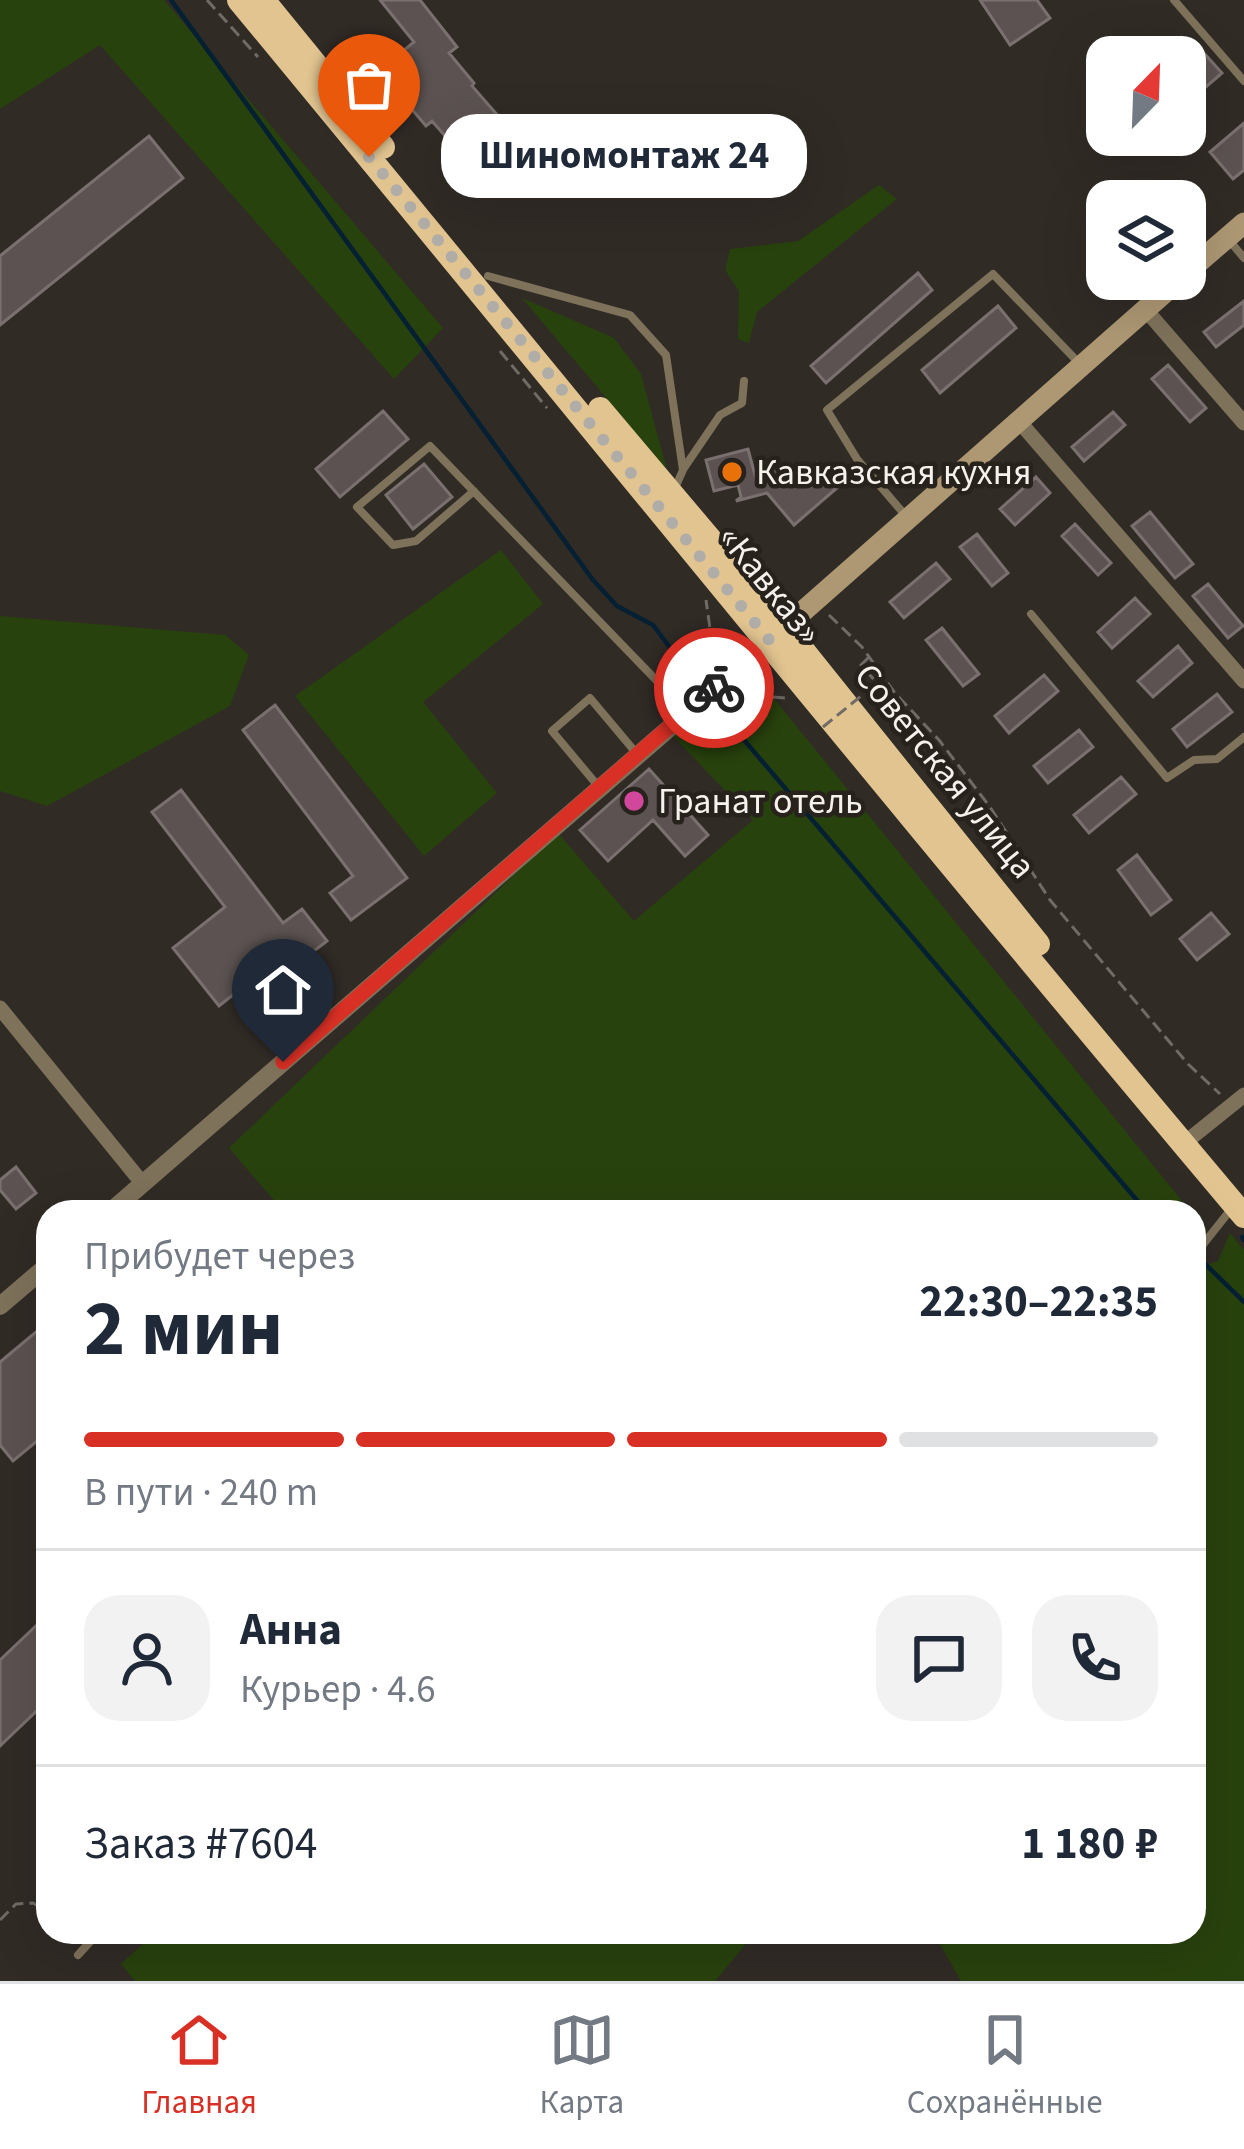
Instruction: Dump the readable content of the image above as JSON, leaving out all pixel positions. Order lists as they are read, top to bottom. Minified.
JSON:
{"streets":{"highway":["«Кавказ»","Советская улица"]},"crossings":[["«Кавказ»","Советская улица"]],"places":["Шиномонтаж 24","Кавказская кухня","Гранат отель"],"north":"top right","page":{"bubble":"Шиномонтаж 24","heading":["2 мин","Прибудет через","22:30–22:35"],"panel":["Анна","Курьер · 4.6","Заказ #7604","1 180 ₽"],"bar":"В пути · 240 m","tabs":["Главная","Карта","Сохранённые"]}}
